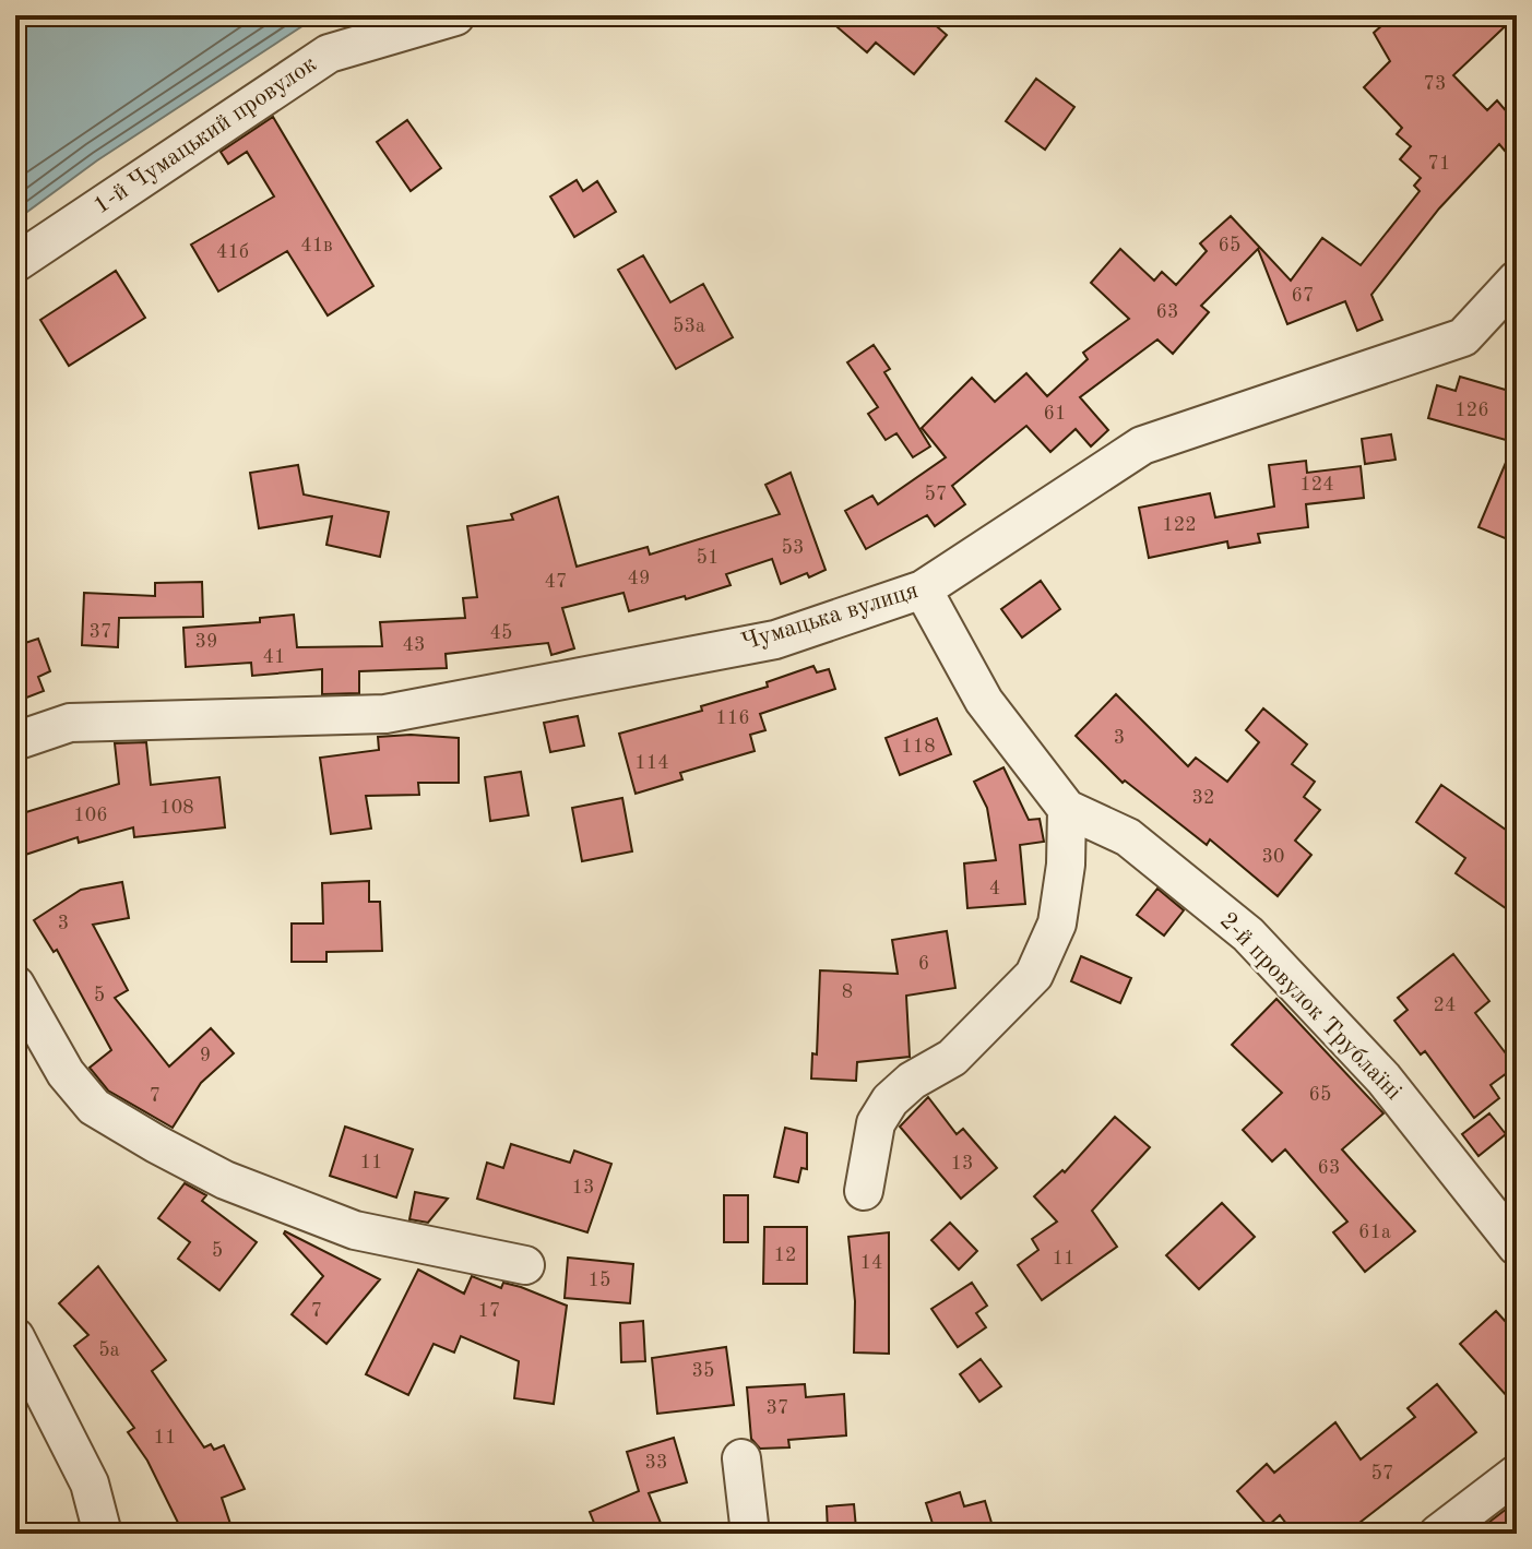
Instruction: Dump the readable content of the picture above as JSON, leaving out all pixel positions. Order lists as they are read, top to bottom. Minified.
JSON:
{"streets":{"street":["1-й Чумацький провулок","Чумацька вулиця","2-й провулок Трублаїні"]},"house_numbers":["73","71","41в","65","41б","67","63","53а","126","61","124","57","122","53","51","49","47","37","45","39","43","41","116","3","118","114","32","108","106","30","4","3","6","8","5","24","9","65","7","11","13","63","13","61а","5","12","11","14","15","7","17","5а","35","37","11","33","57"]}
